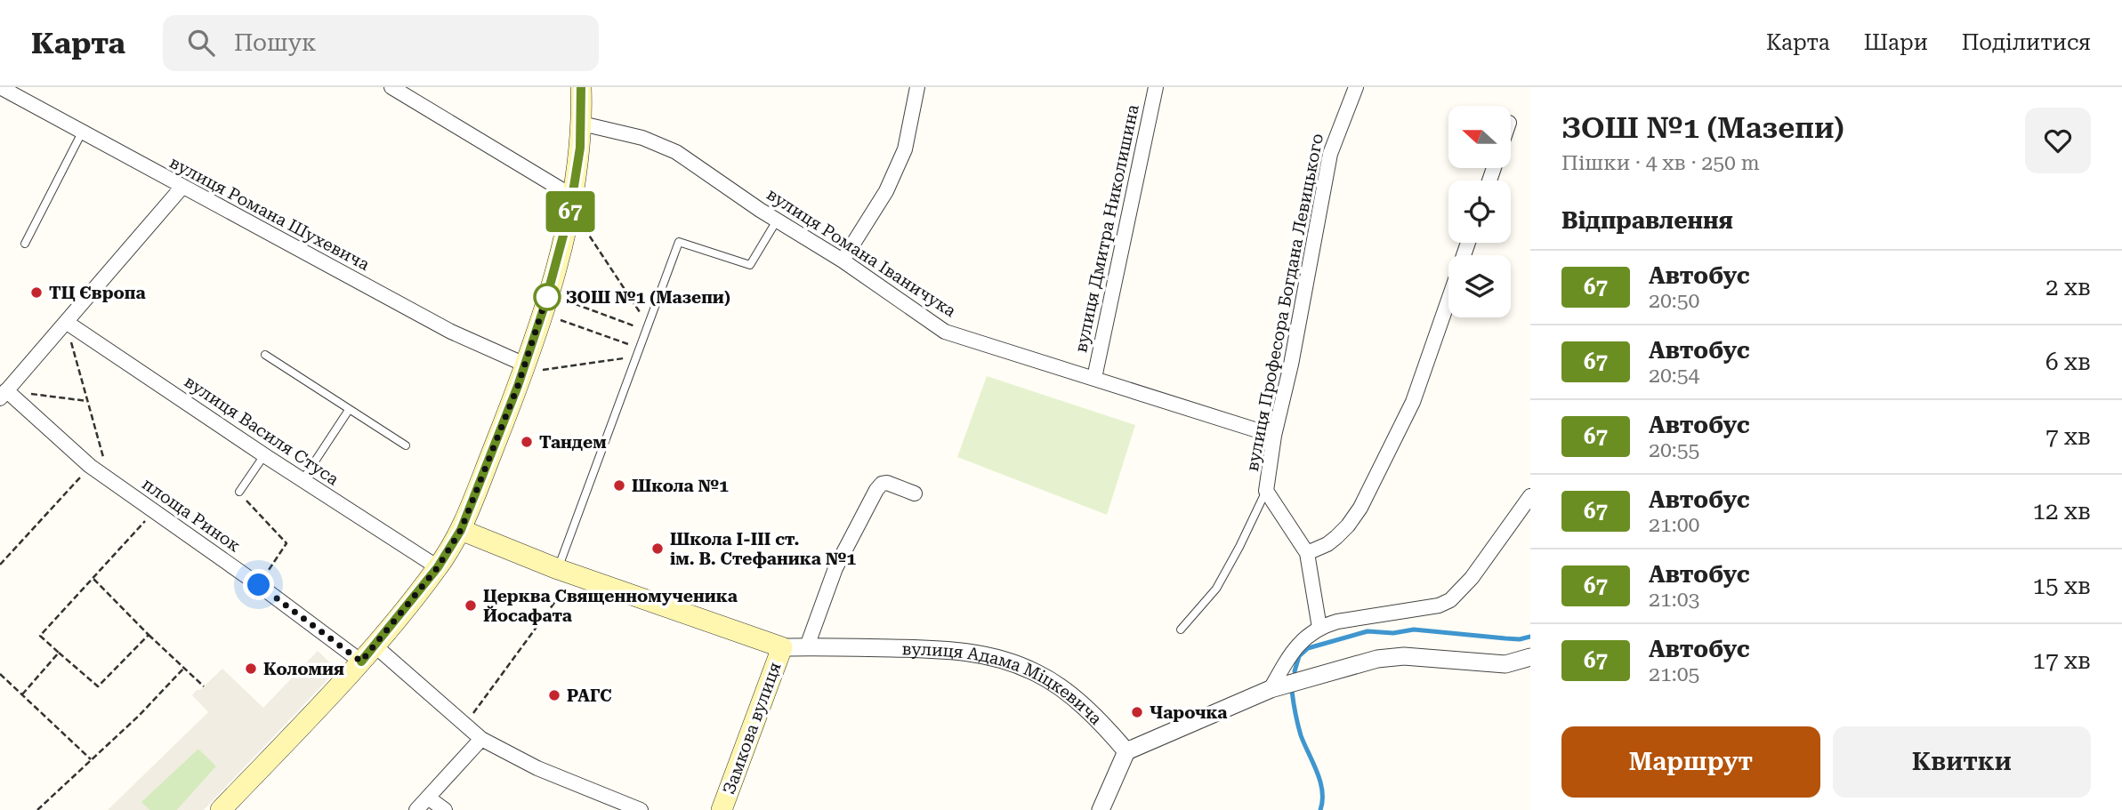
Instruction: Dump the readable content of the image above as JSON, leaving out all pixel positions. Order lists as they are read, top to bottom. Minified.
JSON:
{"streets":{"main road":["вулиця Адама Міцкевича","Замкова вулиця"],"street":["вулиця Романа Шухевича","вулиця Дмитра Николишина","вулиця Романа Іваничука","вулиця Професора Богдана Левицького","вулиця Василя Стуса","площа Ринок"]},"crossings":[["вулиця Дмитра Николишина","вулиця Романа Іваничука"],["вулиця Романа Іваничука","вулиця Професора Богдана Левицького"],["вулиця Адама Міцкевича","Замкова вулиця"]],"places":["ТЦ Європа","ЗОШ №1 (Мазепи)","Тандем","Школа №1","Школа I-III ст. ім. В. Стефаника №1","Церква Священномученика Йосафата","Коломия","РАГС","Чарочка"],"lines":["bus line 67"],"north":"left","page":{"header":"Карта","search":"Пошук","nav":["Карта","Шари","Поділитися"],"on_map":"67","heading":[["ЗОШ №1 (Мазепи)","Пішки · 4 хв · 250 m"],"Відправлення"],"list":[{"mark":"67","name":"Автобус","note":"20:50","value":"2 хв"},{"mark":"67","name":"Автобус","note":"20:54","value":"6 хв"},{"mark":"67","name":"Автобус","note":"20:55","value":"7 хв"},{"mark":"67","name":"Автобус","note":"21:00","value":"12 хв"},{"mark":"67","name":"Автобус","note":"21:03","value":"15 хв"},{"mark":"67","name":"Автобус","note":"21:05","value":"17 хв"}],"buttons":["Маршрут","Квитки"]}}
